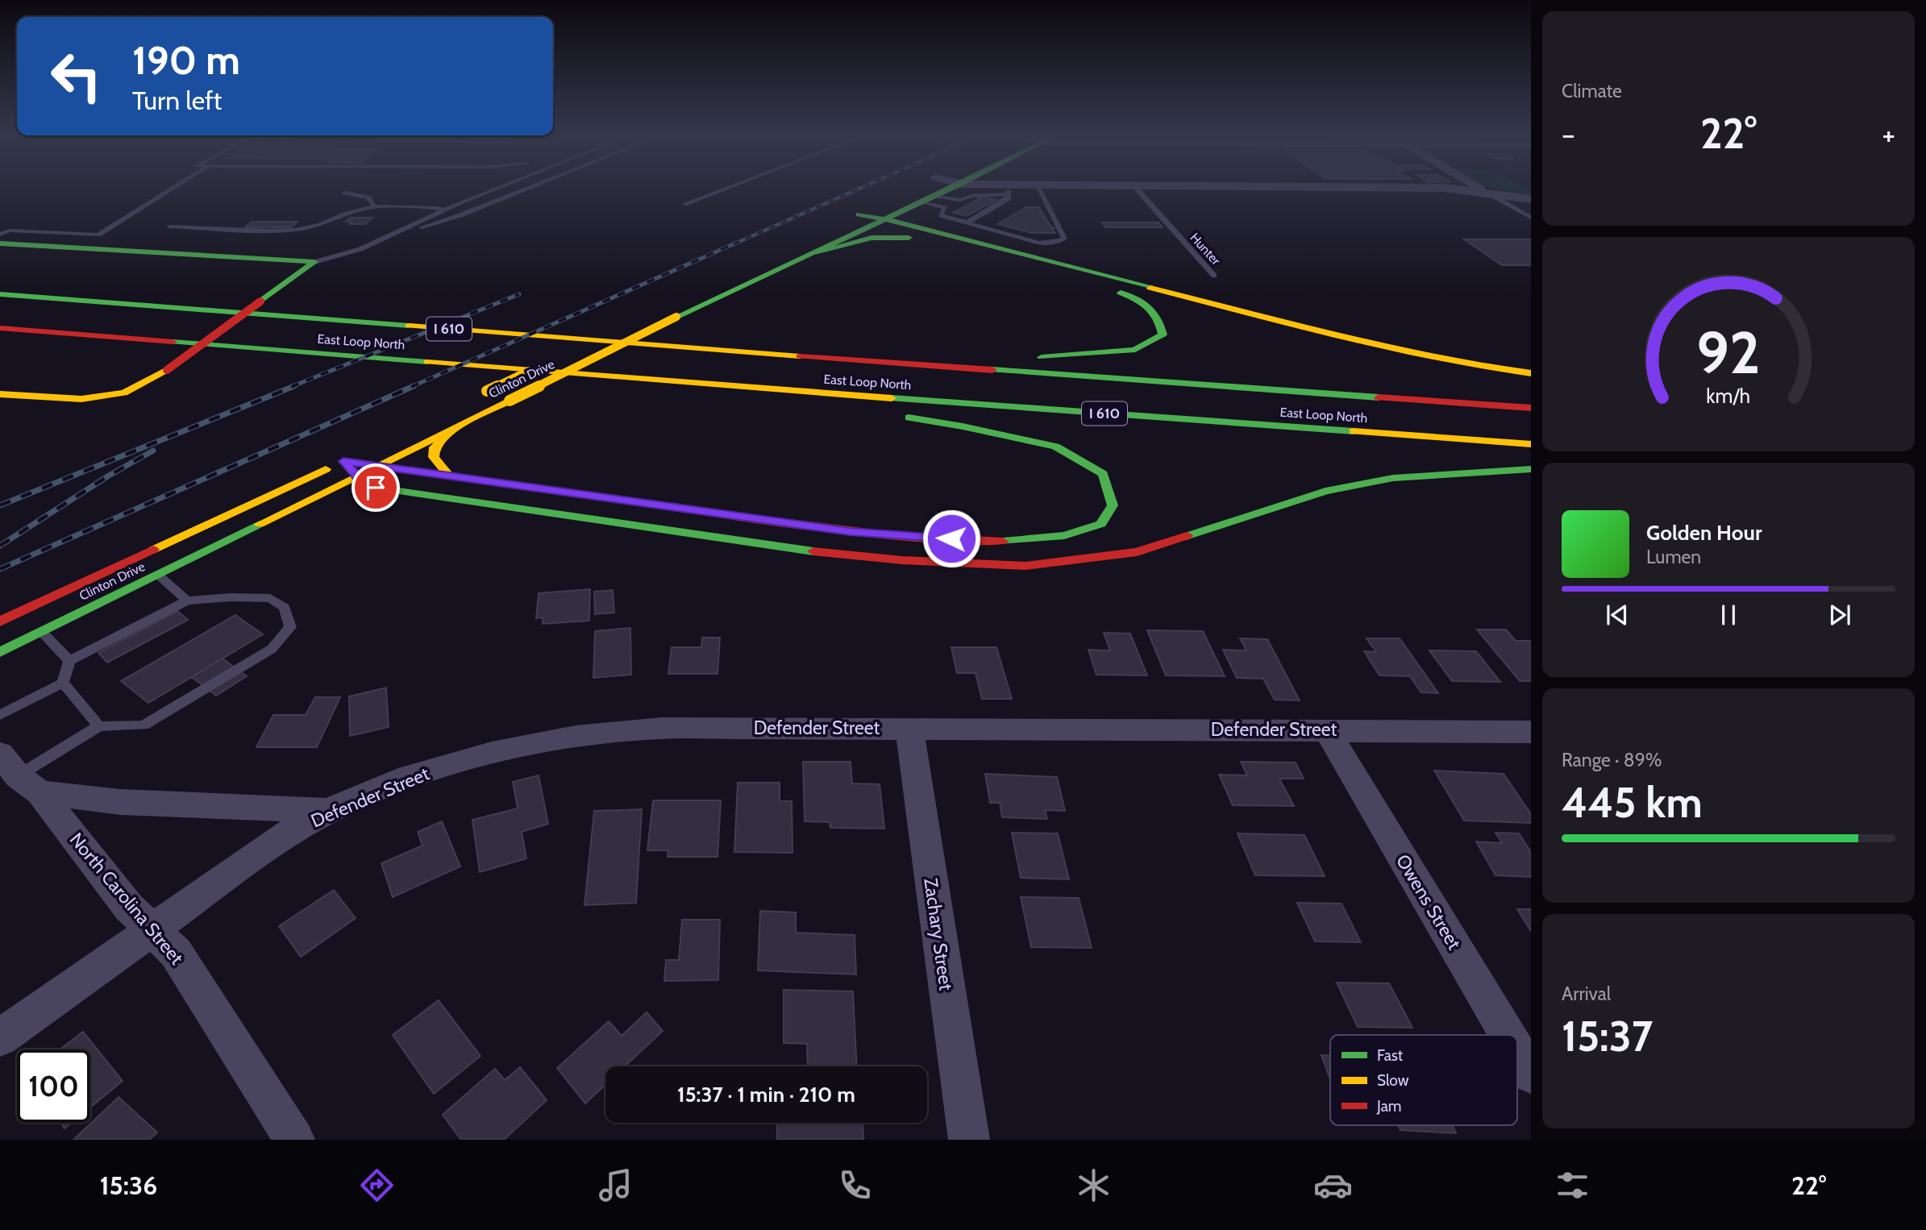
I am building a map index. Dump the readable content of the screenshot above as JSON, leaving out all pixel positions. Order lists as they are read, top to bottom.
{
  "streets": {
    "main road": ["I 610", "East Loop North", "Clinton Drive"],
    "street": [
      "Defender Street",
      "North Carolina Street",
      "Owens Street",
      "Zachary Street"
    ],
    "lane": ["Hunter"]
  },
  "crossings": [
    ["Defender Street", "North Carolina Street"],
    ["Defender Street", "Owens Street"],
    ["Defender Street", "Zachary Street"]
  ],
  "legend": ["Fast", "Slow", "Jam"],
  "page": {
    "tile": [
      "Climate",
      ["Range · 89%", "445 km"],
      ["Arrival", "15:37"]
    ],
    "turn": ["190 m", "Turn left"],
    "heat": ["−", "22°", "+"],
    "song": ["Golden Hour", "Lumen"],
    "limit": "100",
    "trip": "15:37 · 1 min · 210 m",
    "tabs": ["15:36", "22°"],
    "gauge": ["92", "km/h"]
  }
}
